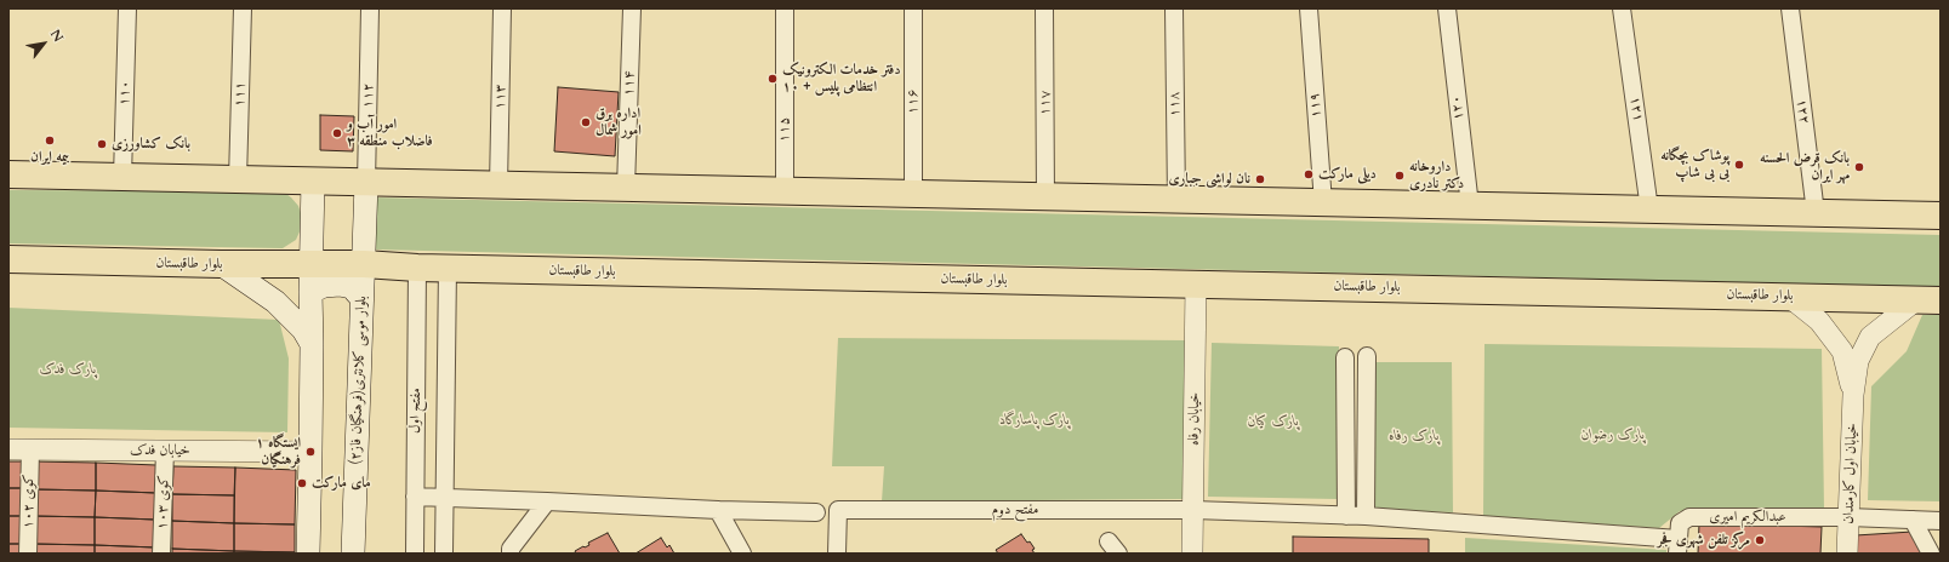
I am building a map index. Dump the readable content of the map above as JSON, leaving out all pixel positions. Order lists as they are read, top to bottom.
{
  "streets": {
    "main road": ["بلوار طاقبستان", "بلوار موسی کلانتری(فرهنگیان فاز۲)"],
    "street": [
      "۱۱۴",
      "۱۱۰",
      "۱۱۱",
      "۱۱۲",
      "۱۱۳",
      "۱۱۶",
      "۱۱۷",
      "۱۱۸",
      "۱۱۹",
      "۱۲۰",
      "۱۲۱",
      "۱۲۲",
      "۱۱۵",
      "مفتح اول",
      "خیابان رفاه",
      "خیابان فدک",
      "خیابان اول کارمندان",
      "کوی ۱۰۲",
      "کوی ۱۰۳",
      "مفتح دوم",
      "عبدالکریم امیری"
    ]
  },
  "crossings": [
    ["۱۱۲", "بلوار موسی کلانتری(فرهنگیان فاز۲)"],
    ["بلوار طاقبستان", "بلوار موسی کلانتری(فرهنگیان فاز۲)"],
    ["بلوار طاقبستان", "مفتح اول"],
    ["بلوار طاقبستان", "خیابان رفاه"],
    ["خیابان رفاه", "مفتح دوم"],
    ["خیابان فدک", "کوی ۱۰۲"],
    ["خیابان فدک", "کوی ۱۰۳"],
    ["خیابان اول کارمندان", "عبدالکریم امیری"],
    ["مفتح دوم", "عبدالکریم امیری"]
  ],
  "parks": [
    "پارک فدک",
    "پارک پاسارگاد",
    "پارک کیان",
    "پارک رضوان",
    "پارک رفاه"
  ],
  "places": [
    "دفتر خدمات الکترونیک انتظامی پلیس + ۱۰",
    "اداره برق امور شمال",
    "امور آب و فاضلاب منطقه ۳",
    "بیمه ایران",
    "بانک کشاورزی",
    "پوشاک بچگانه بی بی شاپ",
    "بانک قرض الحسنه مهر ایران",
    "دیلی مارکت",
    "داروخانه دکتر نادری",
    "نان لواشی جباری",
    "ایستگاه ۱ فرهنگیان",
    "مای مارکت",
    "مرکز تلفن شهری فجر"
  ],
  "north": "top right"
}
